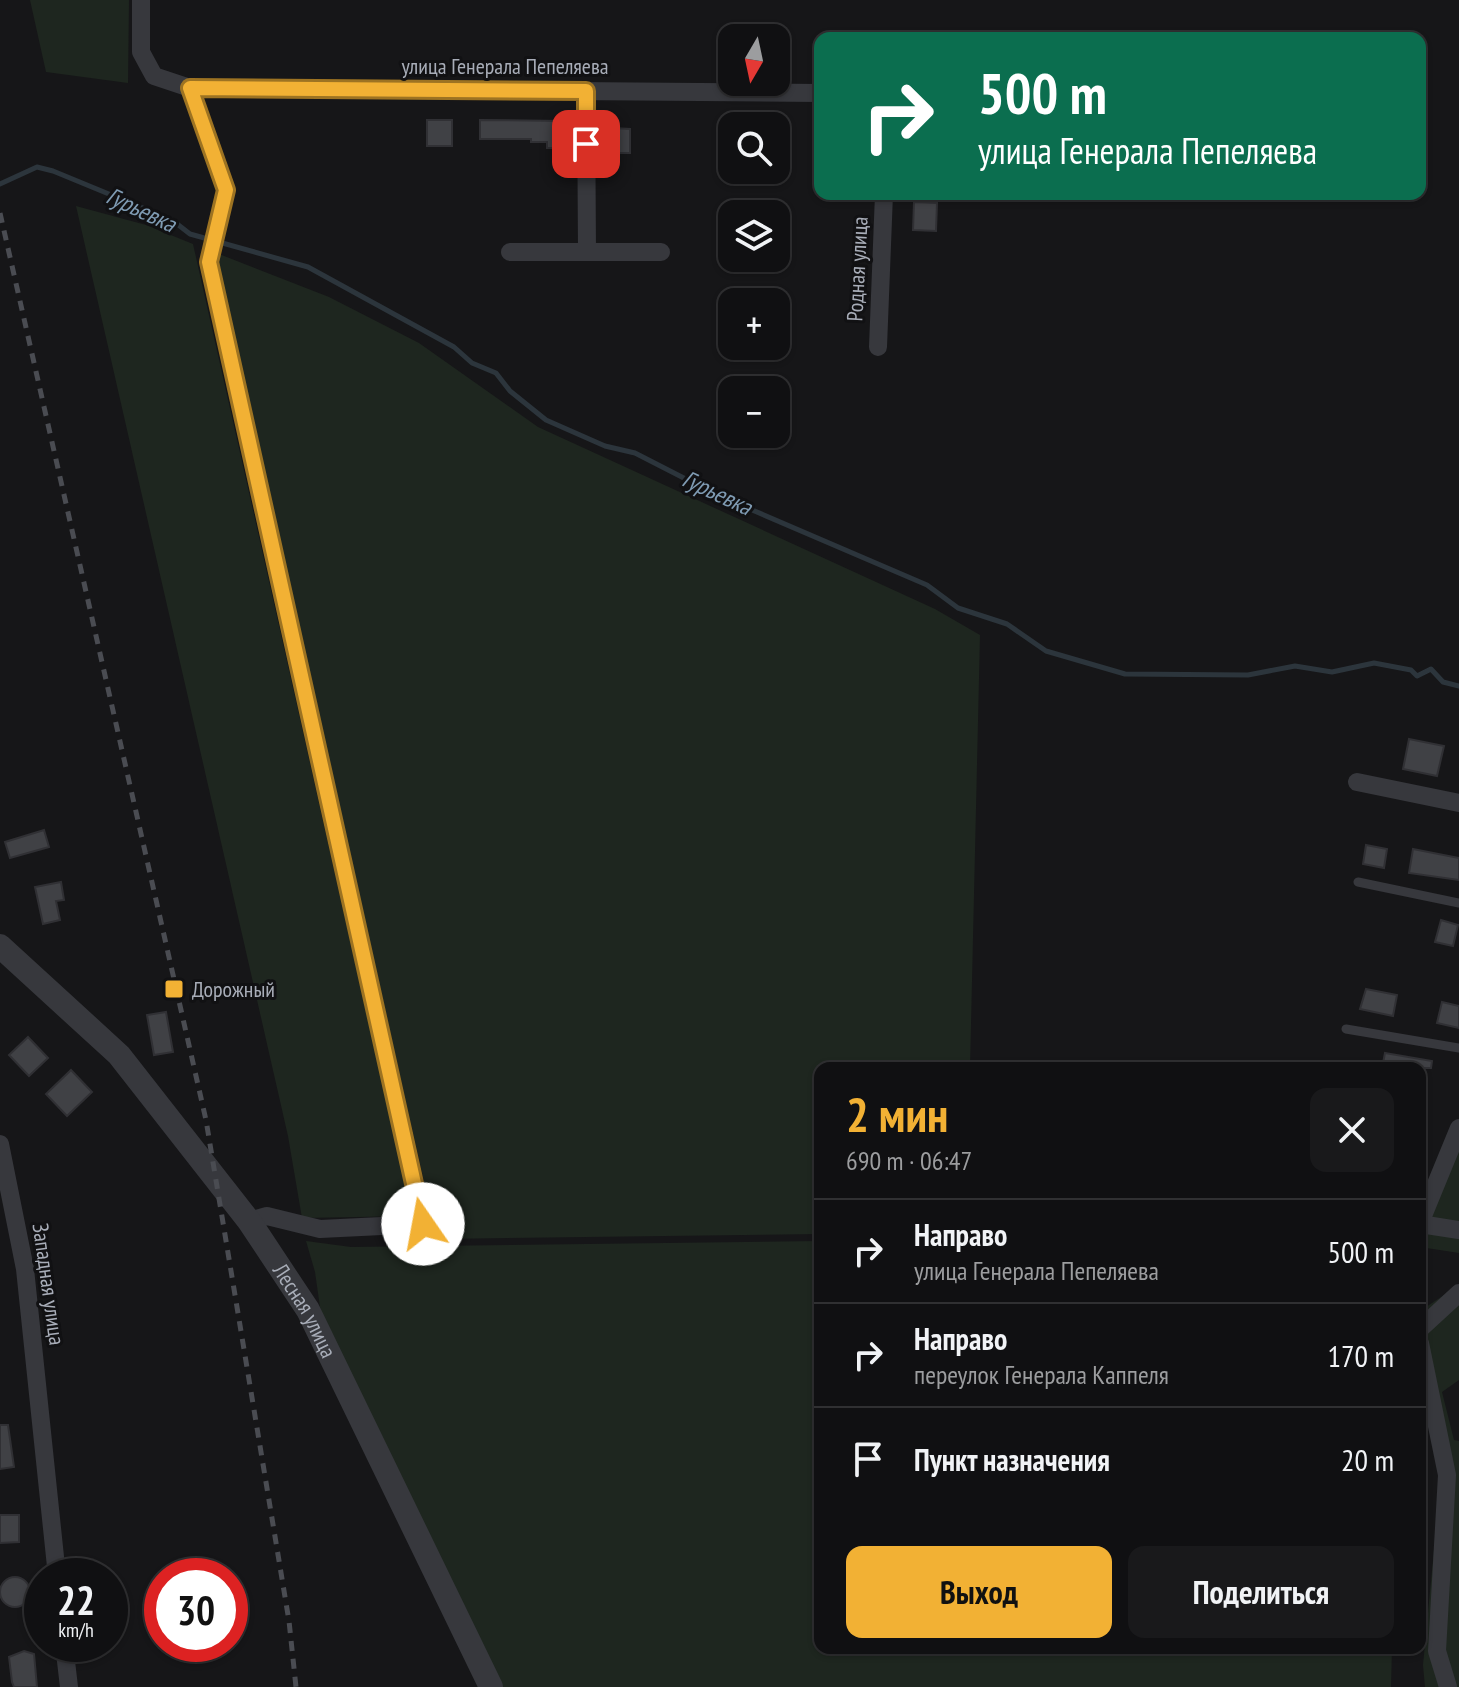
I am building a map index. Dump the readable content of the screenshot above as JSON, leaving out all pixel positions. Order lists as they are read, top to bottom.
{
  "streets": {
    "street": [
      "улица Генерала Пепеляева",
      "Родная улица",
      "Западная улица",
      "Лесная улица"
    ]
  },
  "water": ["Гурьевка"],
  "places": {
    "transit": ["Дорожный"]
  },
  "north": "bottom",
  "page": {
    "map_buttons": ["+", "−"],
    "turn": ["500 m", "улица Генерала Пепеляева"],
    "heading": ["2 мин", "690 m · 06:47"],
    "list": [
      {
        "name": "Направо",
        "note": "улица Генерала Пепеляева",
        "value": "500 m"
      },
      {
        "name": "Направо",
        "note": "переулок Генерала Каппеля",
        "value": "170 m"
      },
      {
        "name": "Пункт назначения",
        "value": "20 m"
      }
    ],
    "buttons": ["Выход", "Поделиться"],
    "speed": "22 km/h",
    "limit": "30"
  }
}
